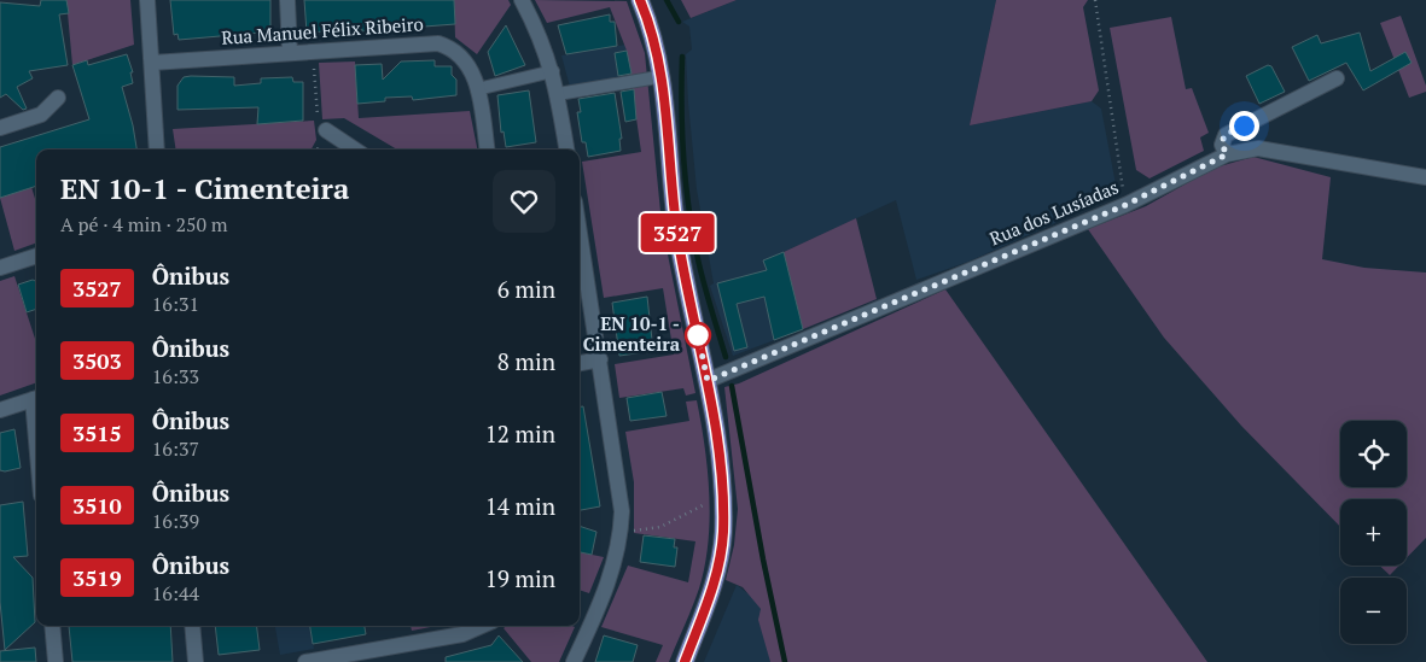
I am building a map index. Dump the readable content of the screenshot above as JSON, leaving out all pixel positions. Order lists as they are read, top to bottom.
{
  "streets": {
    "street": ["Rua Manuel Félix Ribeiro", "Rua dos Lusíadas"]
  },
  "places": ["EN 10-1 - Cimenteira"],
  "lines": ["bus line 3527"],
  "page": {
    "on_map": "3527",
    "heading": ["EN 10-1 - Cimenteira", "A pé · 4 min · 250 m"],
    "list": [
      {
        "mark": "3527",
        "name": "Ônibus",
        "note": "16:31",
        "value": "6 min"
      },
      {
        "mark": "3503",
        "name": "Ônibus",
        "note": "16:33",
        "value": "8 min"
      },
      {
        "mark": "3515",
        "name": "Ônibus",
        "note": "16:37",
        "value": "12 min"
      },
      {
        "mark": "3510",
        "name": "Ônibus",
        "note": "16:39",
        "value": "14 min"
      },
      {
        "mark": "3519",
        "name": "Ônibus",
        "note": "16:44",
        "value": "19 min"
      }
    ],
    "map_buttons": ["+", "−"]
  }
}
